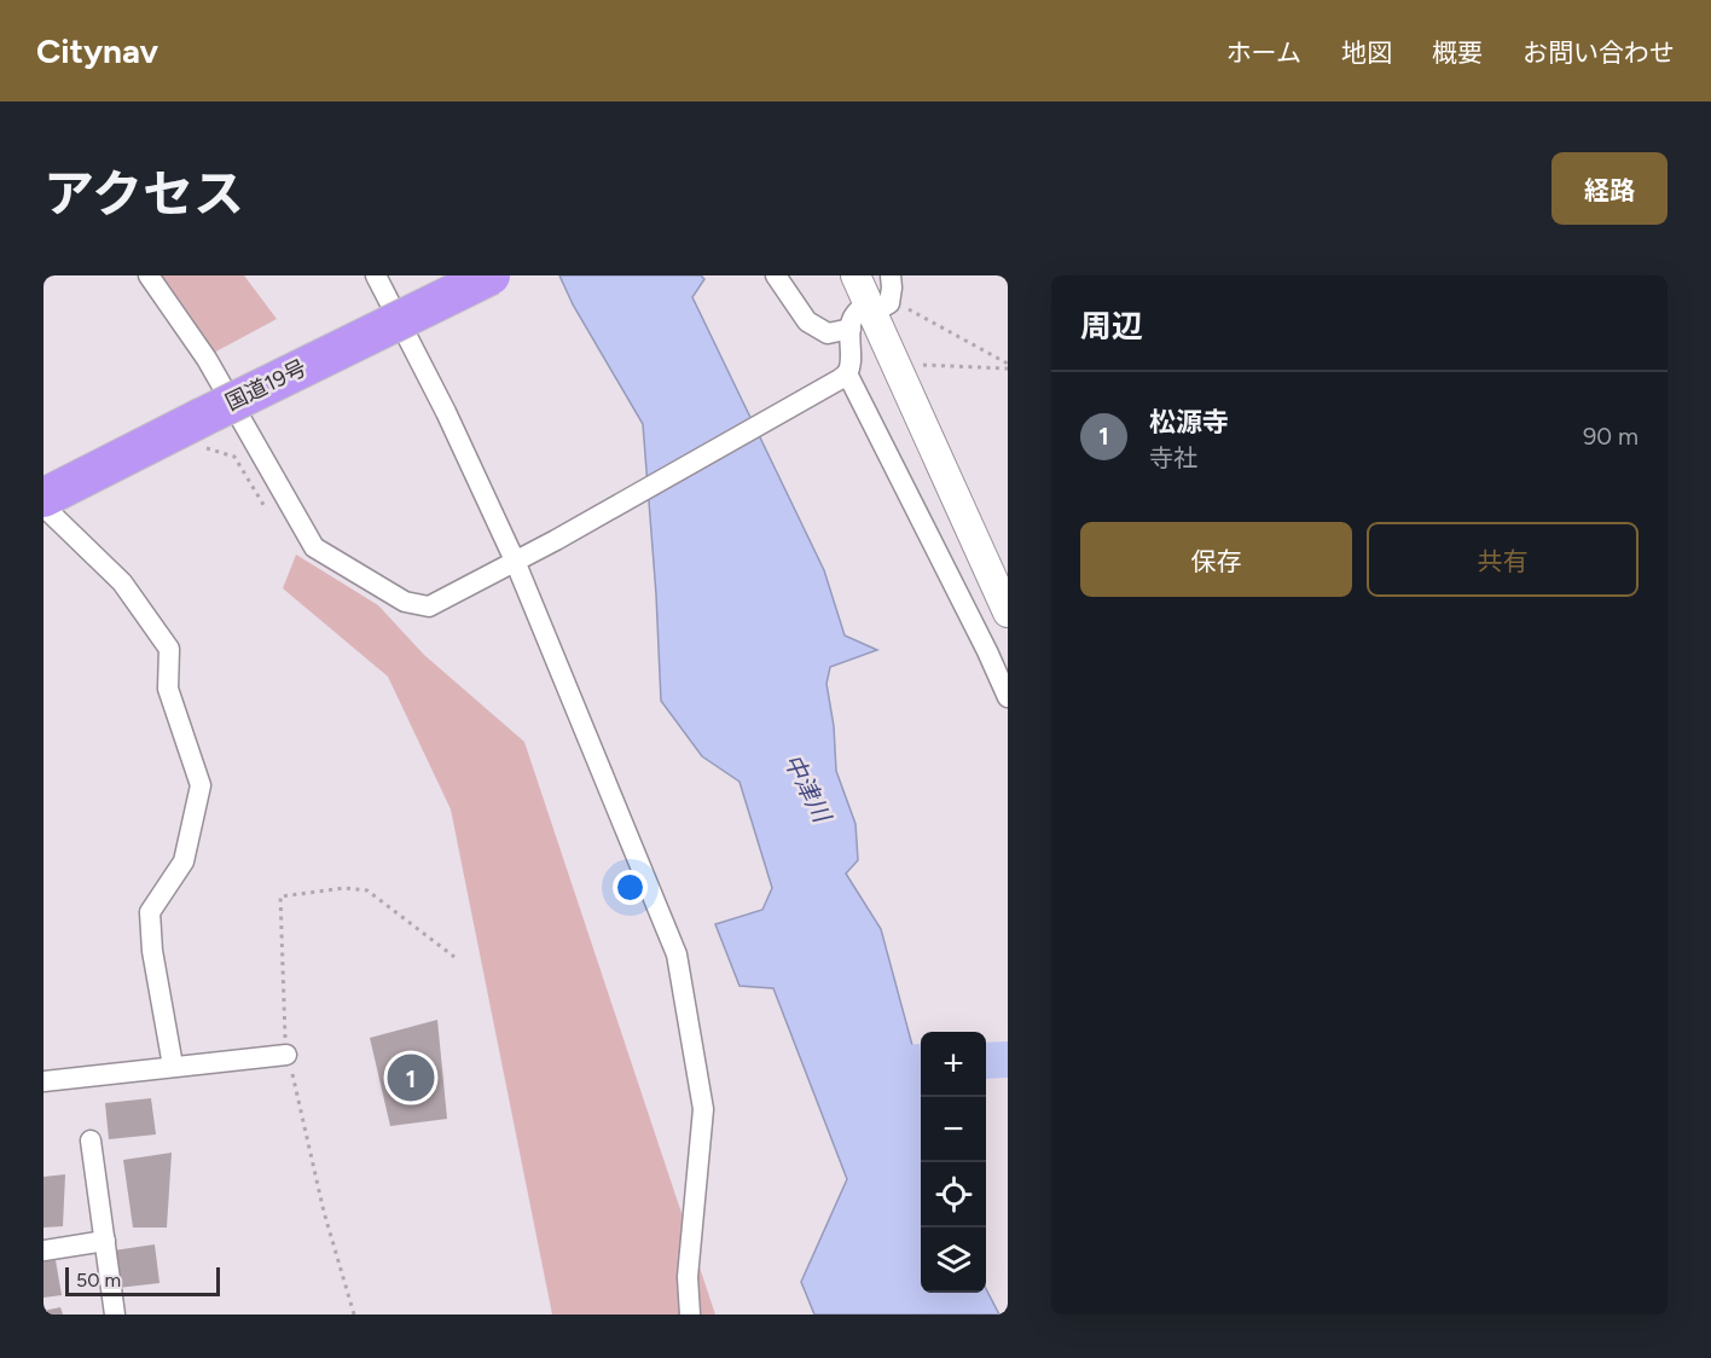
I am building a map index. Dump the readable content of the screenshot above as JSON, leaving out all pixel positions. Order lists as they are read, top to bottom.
{
  "streets": {
    "highway": ["国道19号"]
  },
  "water": ["中津川"],
  "scale_bar": "50 m",
  "page": {
    "header": "Citynav",
    "nav": [
      "ホーム",
      "地図",
      "概要",
      "お問い合わせ"
    ],
    "title": "アクセス",
    "buttons": [
      "経路",
      ["保存", "共有"]
    ],
    "heading": "周辺",
    "list": [
      {
        "mark": "1",
        "name": "松源寺",
        "note": "寺社",
        "value": "90 m"
      }
    ],
    "map_buttons": ["+", "−"],
    "pins": "1",
    "scale": "50 m"
  }
}
